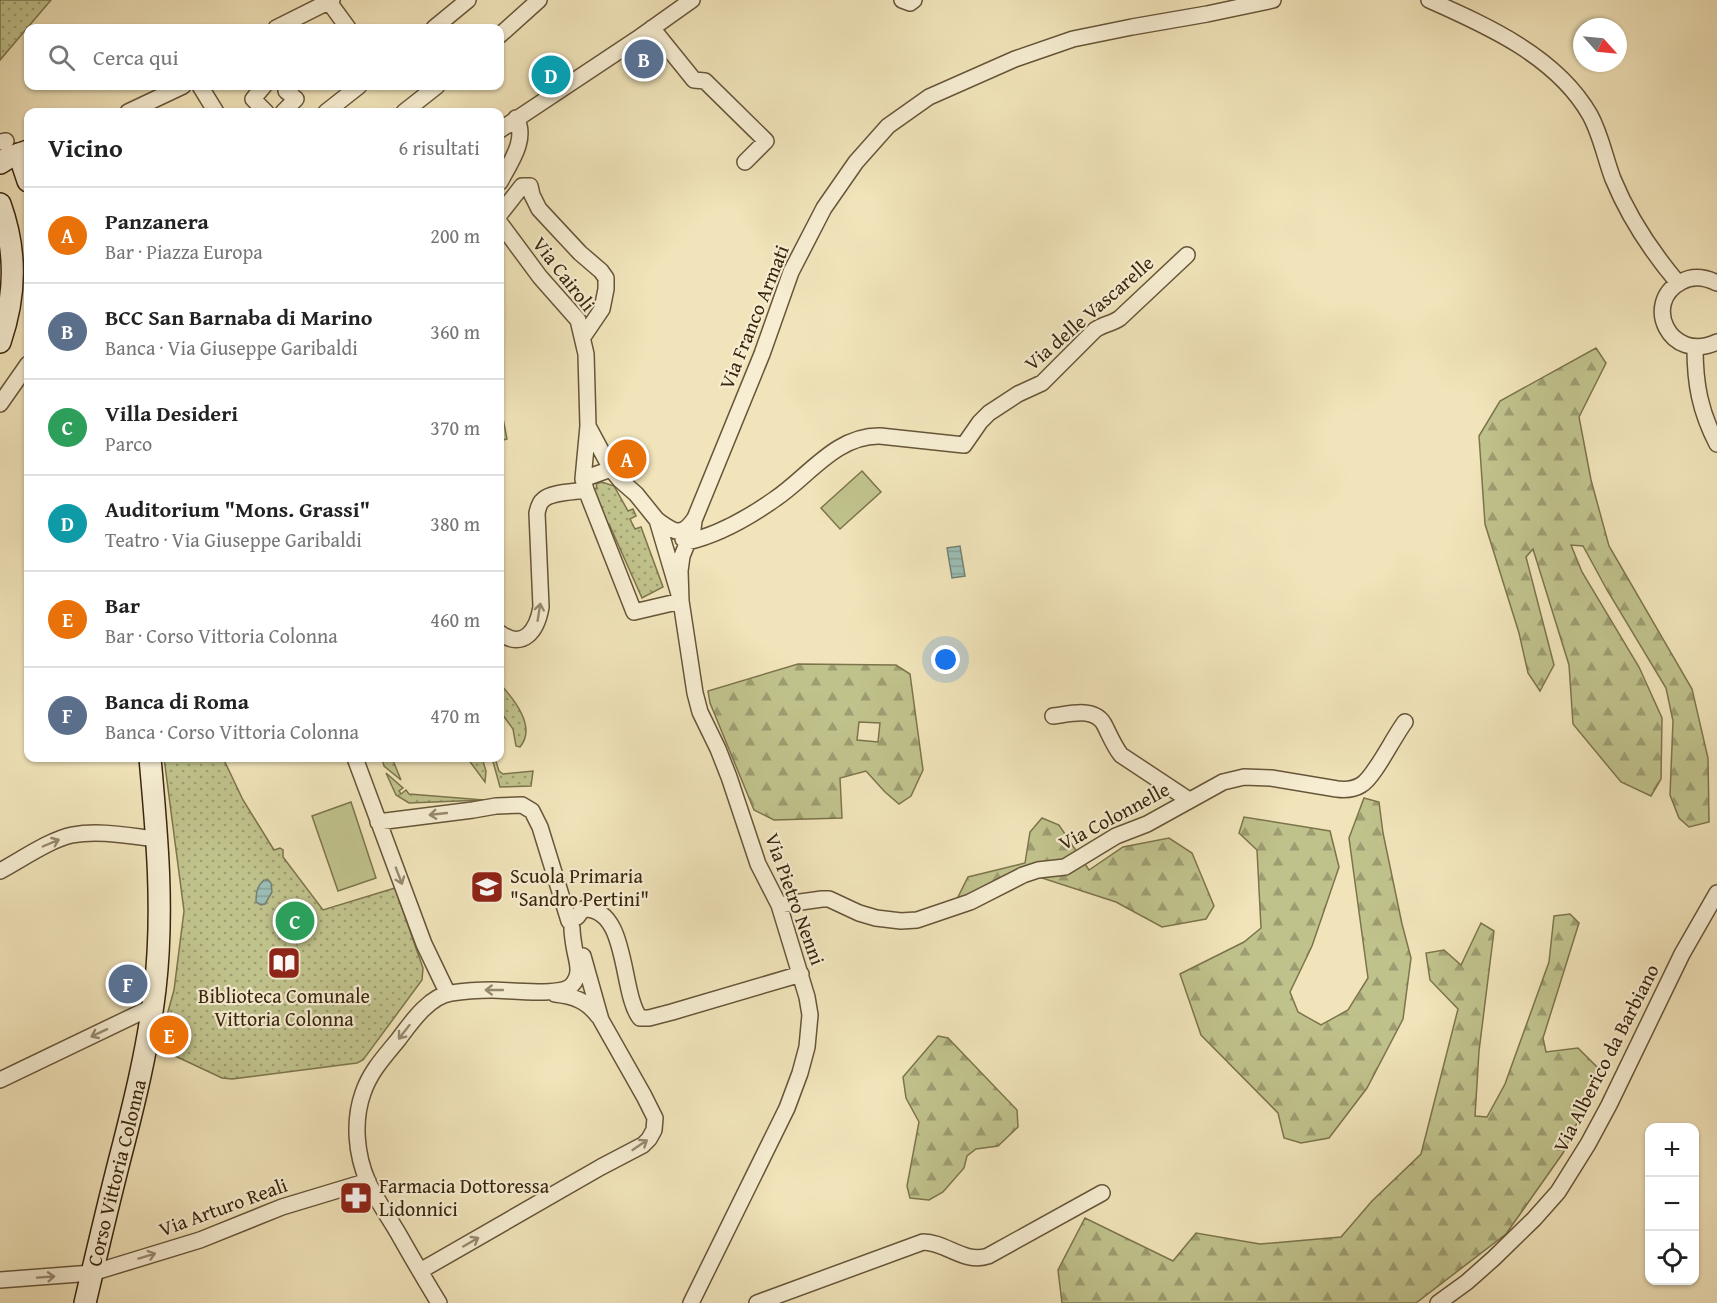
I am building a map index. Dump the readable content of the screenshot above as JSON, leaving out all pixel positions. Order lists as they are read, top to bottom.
{
  "streets": {
    "main road": ["Corso Vittoria Colonna"],
    "street": [
      "Via Cairoli",
      "Via delle Vascarelle",
      "Via Franco Armati",
      "Via Colonnelle",
      "Via Pietro Nenni",
      "Via Alberico da Barbiano",
      "Via Arturo Reali"
    ]
  },
  "crossings": [
    ["Via delle Vascarelle", "Via Franco Armati"],
    ["Via Franco Armati", "Via Pietro Nenni"],
    ["Via Colonnelle", "Via Pietro Nenni"],
    ["Corso Vittoria Colonna", "Via Arturo Reali"]
  ],
  "one_way": ["Via Arturo Reali"],
  "places": {
    "school or university": ["Scuola Primaria \"Sandro Pertini\""],
    "library": ["Biblioteca Comunale Vittoria Colonna"],
    "pharmacy": ["Farmacia Dottoressa Lidonnici"]
  },
  "north": "bottom right",
  "page": {
    "search": "Cerca qui",
    "pins": [
      "B",
      "D",
      "A",
      "C",
      "F",
      "E"
    ],
    "heading": ["Vicino", "6 risultati"],
    "list": [
      {
        "mark": "A",
        "name": "Panzanera",
        "note": "Bar · Piazza Europa",
        "value": "200 m"
      },
      {
        "mark": "B",
        "name": "BCC San Barnaba di Marino",
        "note": "Banca · Via Giuseppe Garibaldi",
        "value": "360 m"
      },
      {
        "mark": "C",
        "name": "Villa Desideri",
        "note": "Parco",
        "value": "370 m"
      },
      {
        "mark": "D",
        "name": "Auditorium \"Mons. Grassi\"",
        "note": "Teatro · Via Giuseppe Garibaldi",
        "value": "380 m"
      },
      {
        "mark": "E",
        "name": "Bar",
        "note": "Bar · Corso Vittoria Colonna",
        "value": "460 m"
      },
      {
        "mark": "F",
        "name": "Banca di Roma",
        "note": "Banca · Corso Vittoria Colonna",
        "value": "470 m"
      }
    ],
    "map_buttons": ["+", "−"]
  }
}
